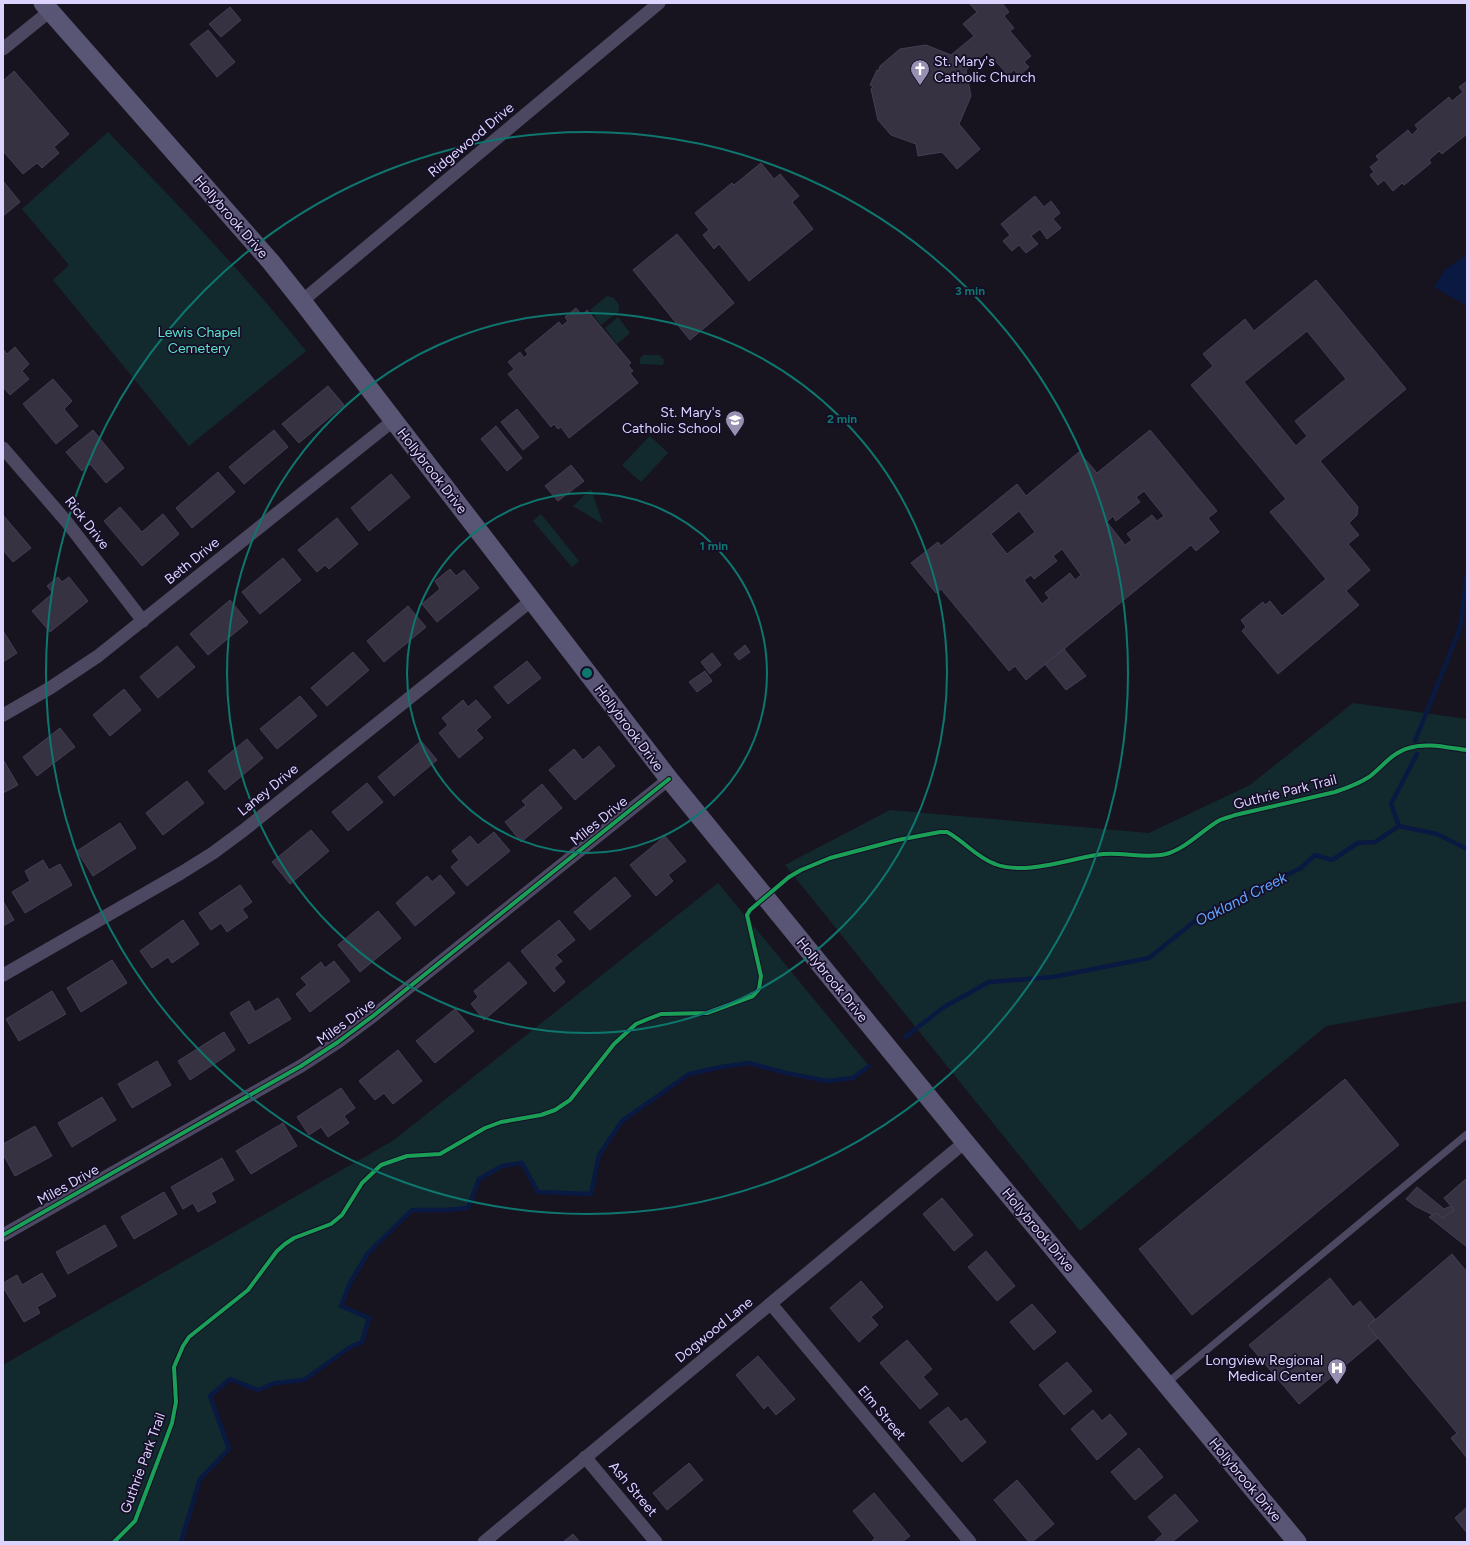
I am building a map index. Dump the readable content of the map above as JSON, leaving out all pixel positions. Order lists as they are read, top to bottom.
{
  "streets": {
    "main road": ["Hollybrook Drive"],
    "street": [
      "Ridgewood Drive",
      "Rick Drive",
      "Beth Drive",
      "Laney Drive",
      "Miles Drive",
      "Dogwood Lane",
      "Elm Street",
      "Ash Street"
    ],
    "cycle path": ["Guthrie Park Trail"]
  },
  "crossings": [
    ["Ridgewood Drive", "Hollybrook Drive"],
    ["Hollybrook Drive", "Beth Drive"],
    ["Hollybrook Drive", "Laney Drive"],
    ["Hollybrook Drive", "Miles Drive"],
    ["Hollybrook Drive", "Dogwood Lane"],
    ["Rick Drive", "Beth Drive"],
    ["Dogwood Lane", "Elm Street"],
    ["Dogwood Lane", "Ash Street"]
  ],
  "water": ["Oakland Creek"],
  "parks": ["Lewis Chapel Cemetery"],
  "places": {
    "church": ["St. Mary's Catholic Church"],
    "school or university": ["St. Mary's Catholic School"],
    "hospital": ["Longview Regional Medical Center"]
  },
  "rings": ["3 min", "2 min", "1 min"]
}
